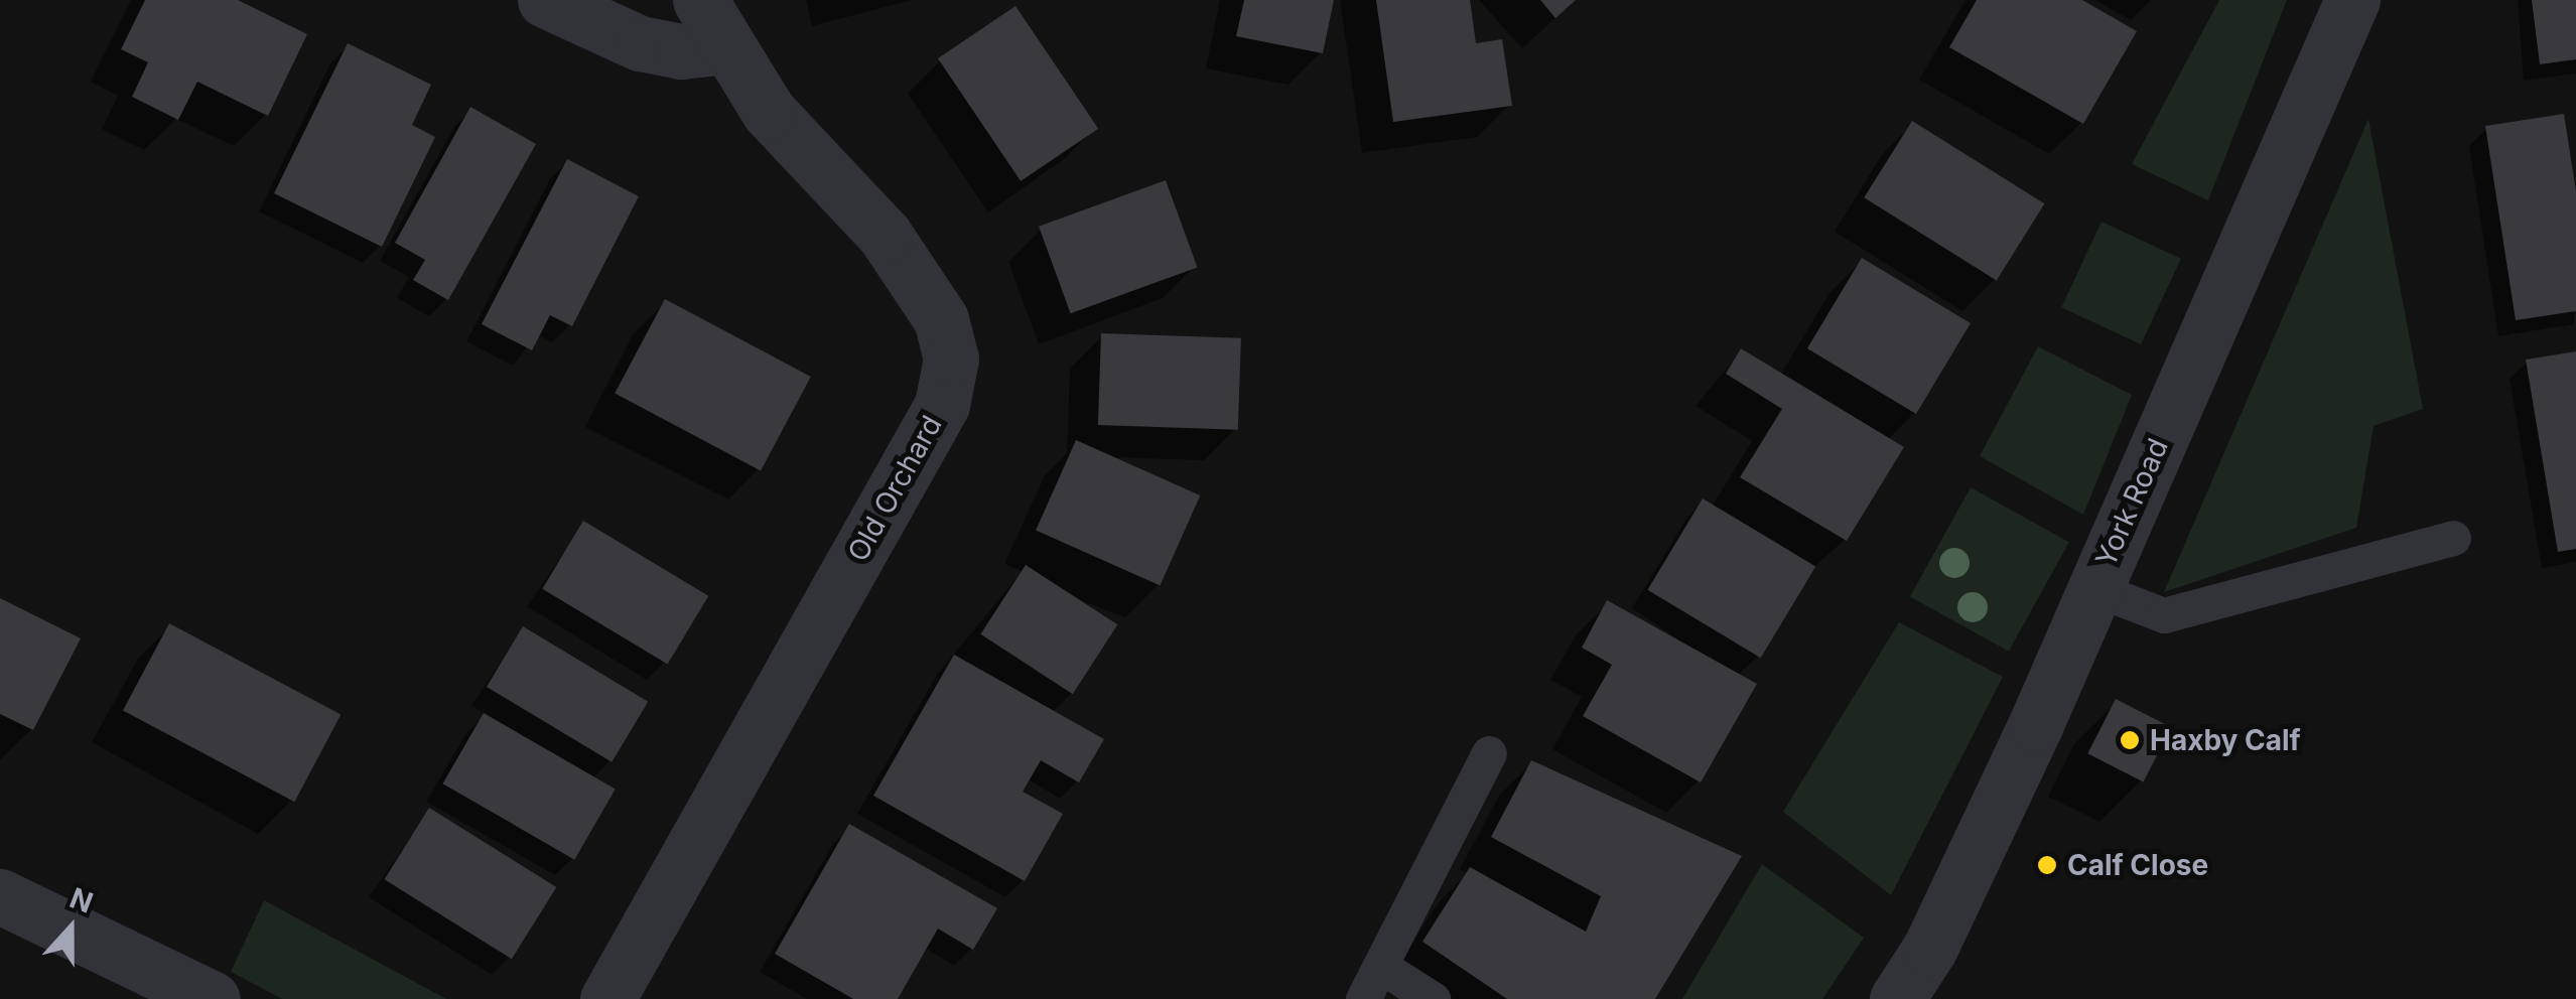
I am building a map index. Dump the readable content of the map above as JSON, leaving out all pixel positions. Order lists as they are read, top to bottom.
{
  "streets": {
    "street": ["Old Orchard", "York Road"]
  },
  "places": ["Haxby Calf", "Calf Close"],
  "north": "top"
}
